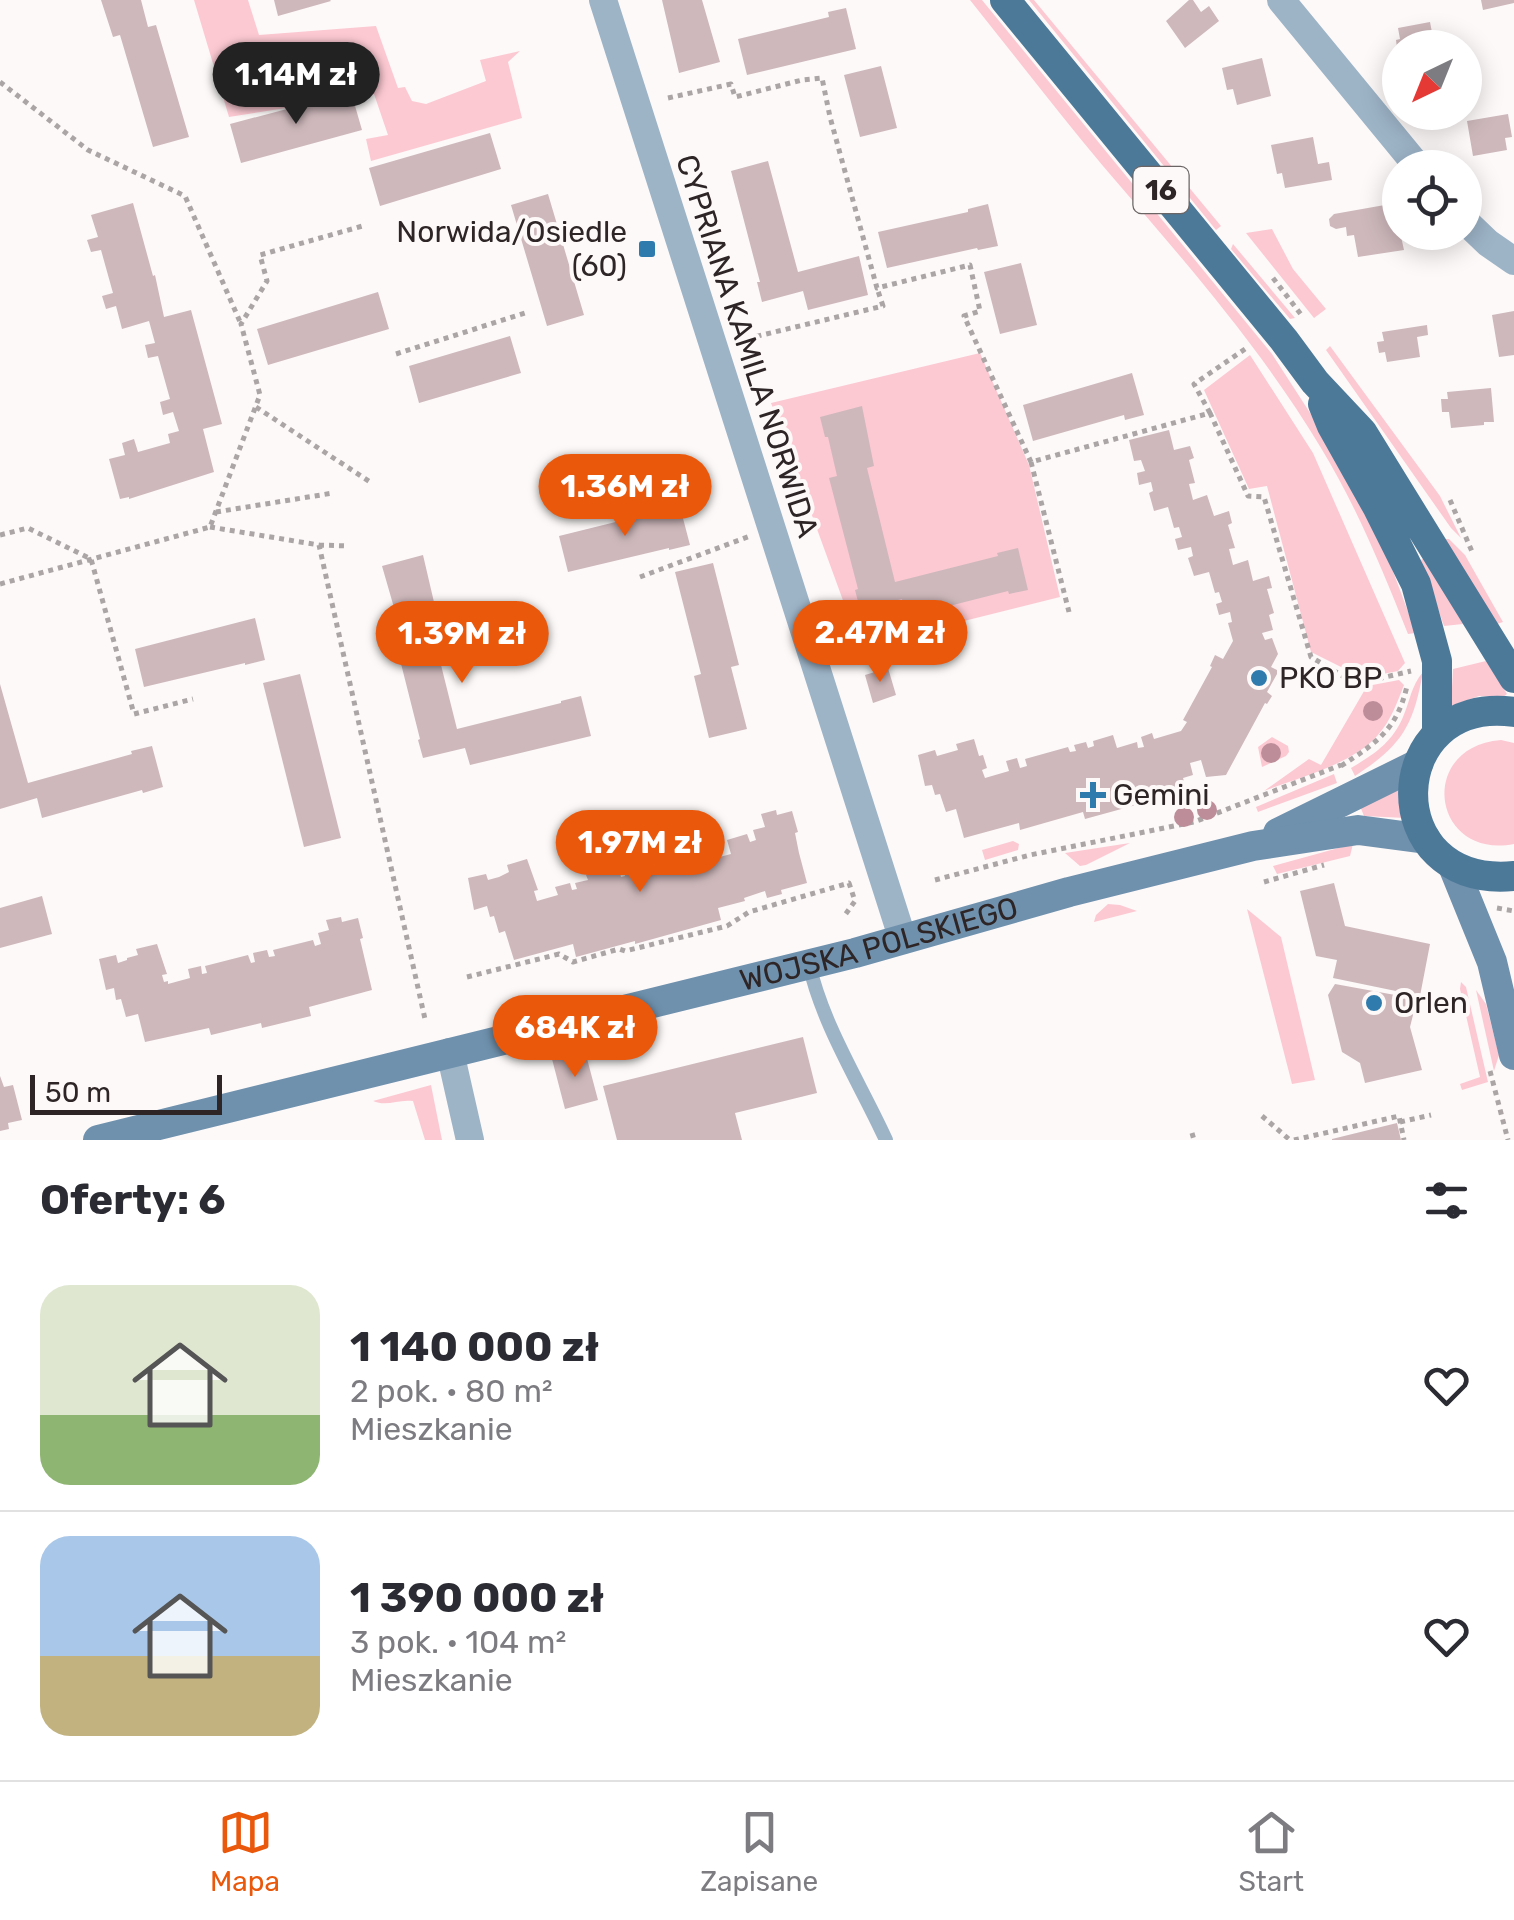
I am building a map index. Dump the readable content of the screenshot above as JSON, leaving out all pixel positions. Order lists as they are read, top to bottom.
{
  "streets": {
    "main road": ["16"],
    "street": ["CYPRIANA KAMILA NORWIDA", "WOJSKA POLSKIEGO"]
  },
  "crossings": [
    ["CYPRIANA KAMILA NORWIDA", "WOJSKA POLSKIEGO"]
  ],
  "places": {
    "transit": ["Norwida/Osiedle (60)"],
    "other": ["PKO BP", "Orlen"],
    "health": ["Gemini"]
  },
  "scale_bar": "50 m",
  "north": "bottom left",
  "page": {
    "price": [
      "1.14M zł",
      "1.36M zł",
      "2.47M zł",
      "1.39M zł",
      "1.97M zł",
      "684K zł"
    ],
    "scale": "50 m",
    "heading": "Oferty: 6",
    "list": [
      {
        "name": "1 140 000 zł",
        "note": "2 pok. · 80 m² · Mieszkanie"
      },
      {
        "name": "1 390 000 zł",
        "note": "3 pok. · 104 m² · Mieszkanie"
      }
    ],
    "tabs": ["Mapa", "Zapisane", "Start"]
  }
}
